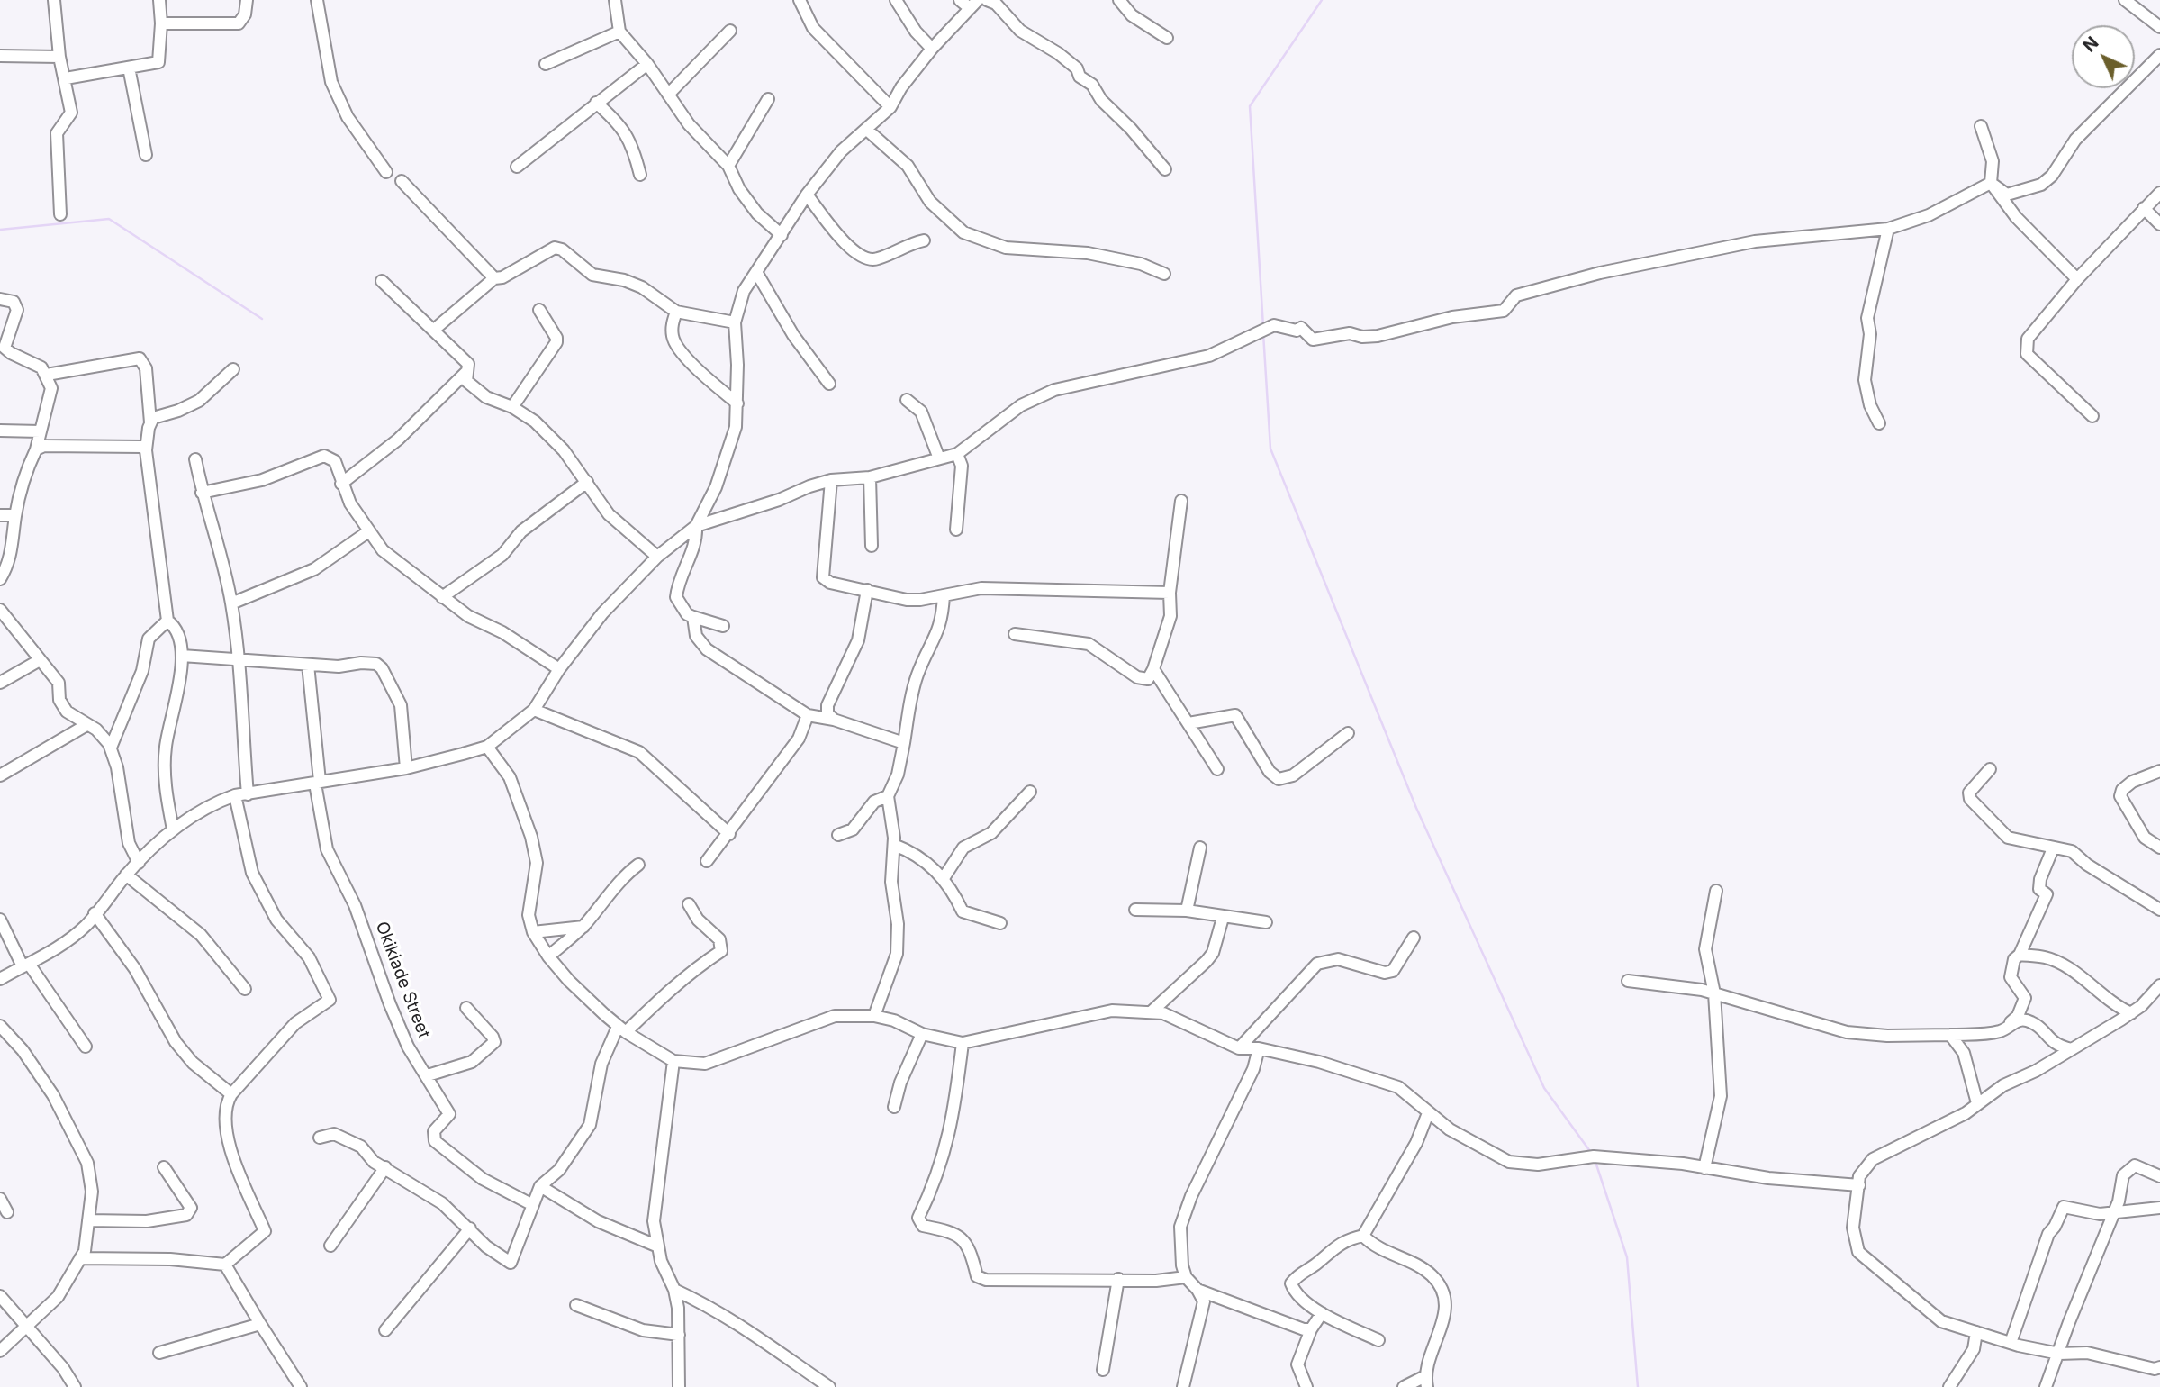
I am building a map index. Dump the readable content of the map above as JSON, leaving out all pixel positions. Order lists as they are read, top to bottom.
{
  "streets": {
    "street": ["Okikiade Street"]
  },
  "north": "top left"
}
